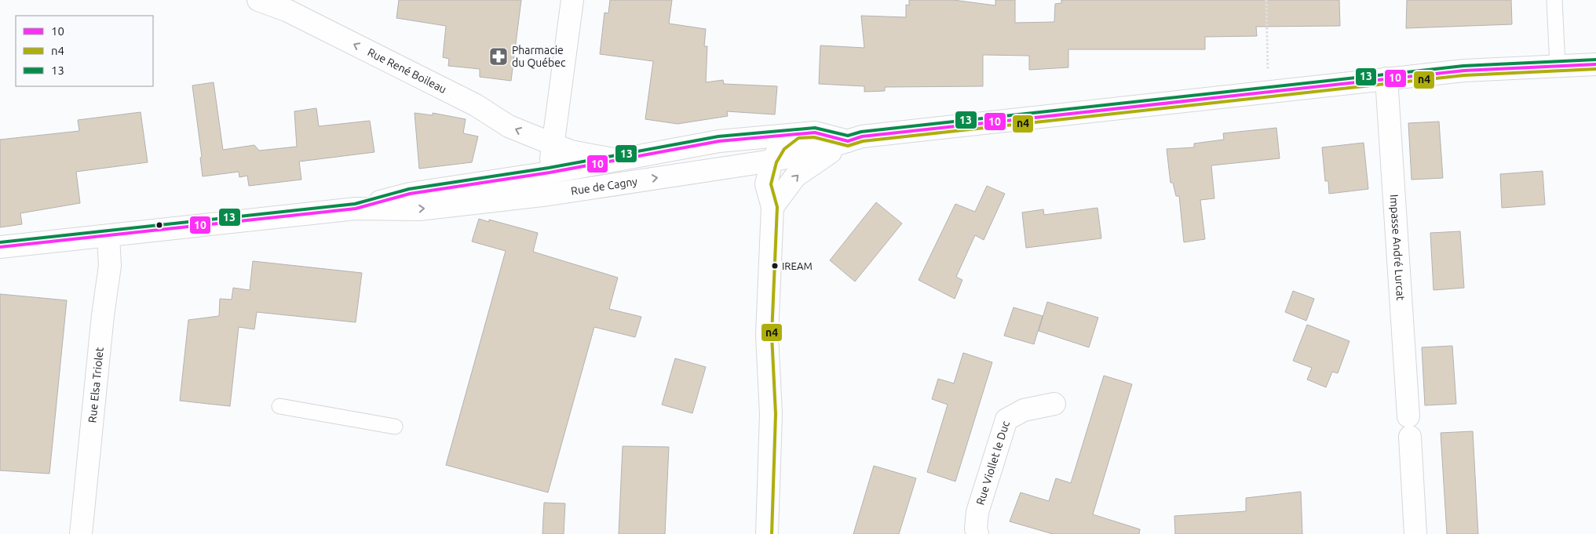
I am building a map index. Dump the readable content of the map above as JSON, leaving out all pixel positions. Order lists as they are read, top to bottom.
{
  "streets": {
    "main road": [
      "Rue René Boileau",
      "Rue de Cagny",
      "Impasse André Lurcat",
      "Rue Elsa Triolet",
      "Rue Viollet le Duc"
    ]
  },
  "crossings": [
    ["Rue René Boileau", "Rue de Cagny"],
    ["Rue de Cagny", "Impasse André Lurcat"],
    ["Rue de Cagny", "Rue Elsa Triolet"]
  ],
  "one_way": ["Rue René Boileau"],
  "places": {
    "pharmacy": ["Pharmacie du Québec"],
    "other": ["IREAM"]
  },
  "lines": ["transit line 13", "transit line 10", "transit line n4"],
  "legend": ["10", "n4", "13"]
}
